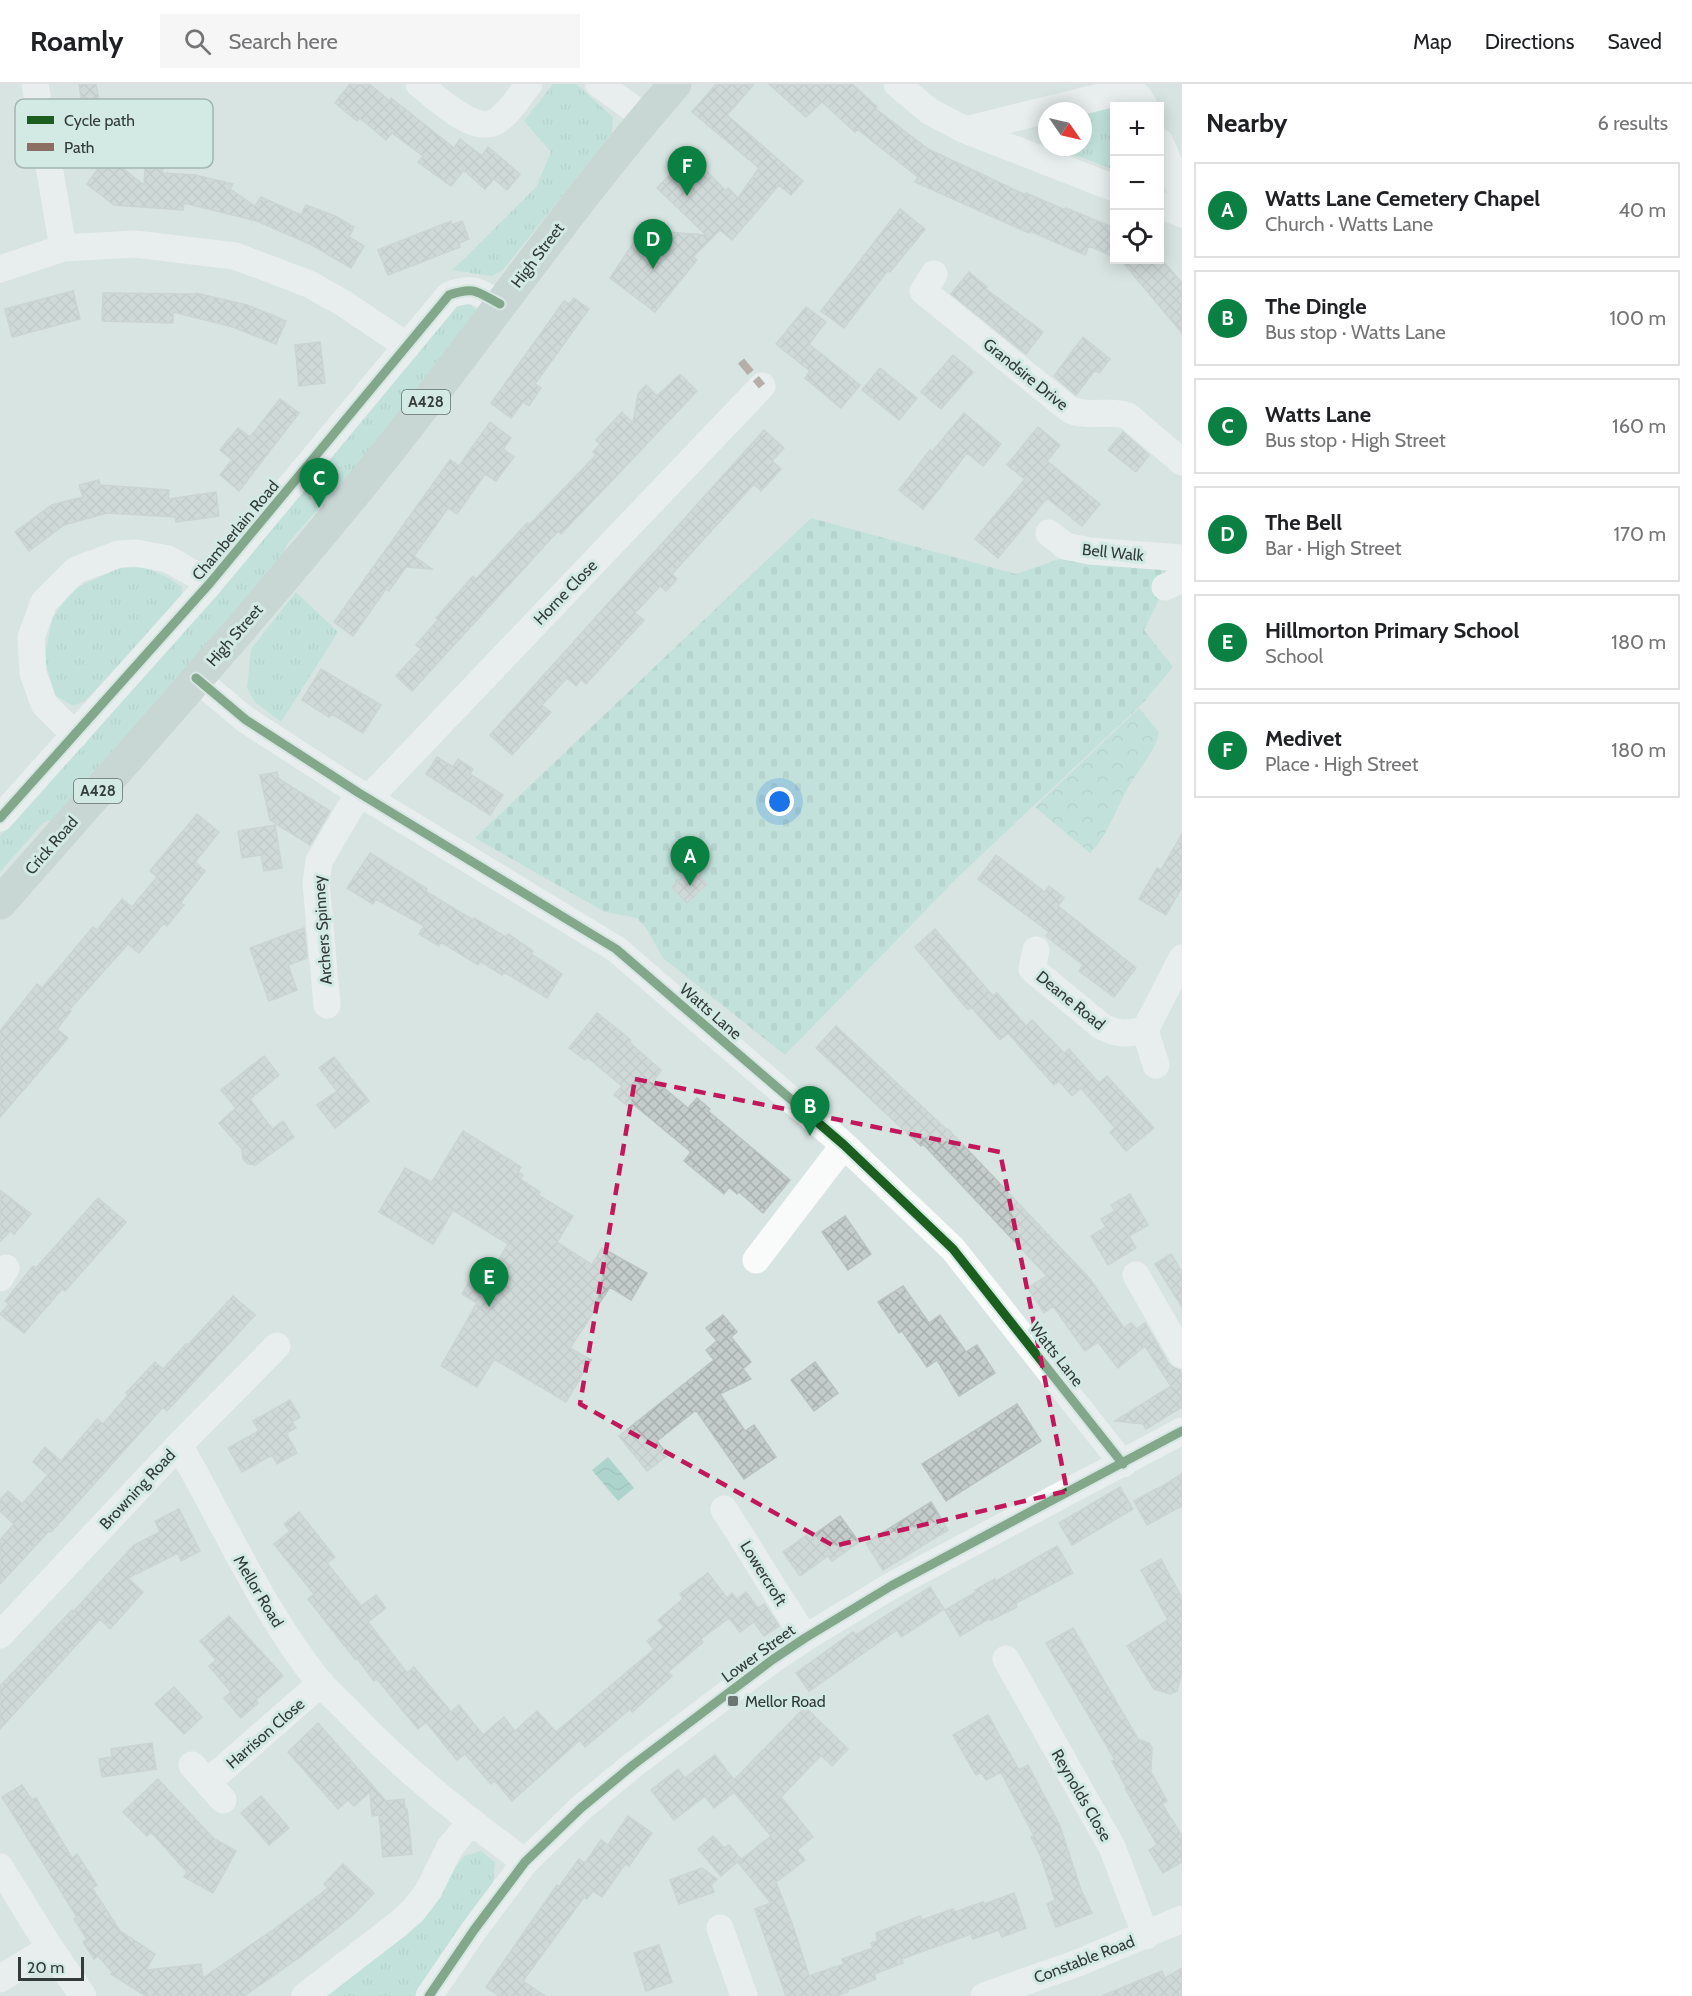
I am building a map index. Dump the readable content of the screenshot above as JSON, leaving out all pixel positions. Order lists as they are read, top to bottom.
{
  "streets": {
    "highway": ["High Street", "A428", "Crick Road"],
    "street": [
      "Grandsire Drive",
      "Chamberlain Road",
      "Bell Walk",
      "Horne Close",
      "Archers Spinney",
      "Deane Road",
      "Watts Lane",
      "Browning Road",
      "Lowercroft",
      "Mellor Road",
      "Lower Street",
      "Harrison Close",
      "Reynolds Close",
      "Constable Road"
    ]
  },
  "crossings": [
    ["High Street", "Chamberlain Road"],
    ["High Street", "Crick Road"],
    ["High Street", "Watts Lane"],
    ["Horne Close", "Archers Spinney"],
    ["Horne Close", "Watts Lane"],
    ["Crick Road", "Watts Lane"],
    ["Archers Spinney", "Watts Lane"],
    ["Watts Lane", "Lower Street"],
    ["Browning Road", "Mellor Road"],
    ["Lowercroft", "Lower Street"],
    ["Mellor Road", "Lower Street"],
    ["Mellor Road", "Harrison Close"],
    ["Reynolds Close", "Constable Road"]
  ],
  "places": {
    "transit": ["Mellor Road"]
  },
  "legend": ["Cycle path", "Path"],
  "scale_bar": "20 m",
  "north": "bottom right",
  "page": {
    "header": "Roamly",
    "search": "Search here",
    "nav": ["Map", "Directions", "Saved"],
    "heading": ["Nearby", "6 results"],
    "map_buttons": ["+", "−"],
    "pins": [
      "F",
      "D",
      "C",
      "A",
      "B",
      "E"
    ],
    "list": [
      {
        "mark": "A",
        "name": "Watts Lane Cemetery Chapel",
        "note": "Church · Watts Lane",
        "value": "40 m"
      },
      {
        "mark": "B",
        "name": "The Dingle",
        "note": "Bus stop · Watts Lane",
        "value": "100 m"
      },
      {
        "mark": "C",
        "name": "Watts Lane",
        "note": "Bus stop · High Street",
        "value": "160 m"
      },
      {
        "mark": "D",
        "name": "The Bell",
        "note": "Bar · High Street",
        "value": "170 m"
      },
      {
        "mark": "E",
        "name": "Hillmorton Primary School",
        "note": "School",
        "value": "180 m"
      },
      {
        "mark": "F",
        "name": "Medivet",
        "note": "Place · High Street",
        "value": "180 m"
      }
    ],
    "scale": "20 m"
  }
}
